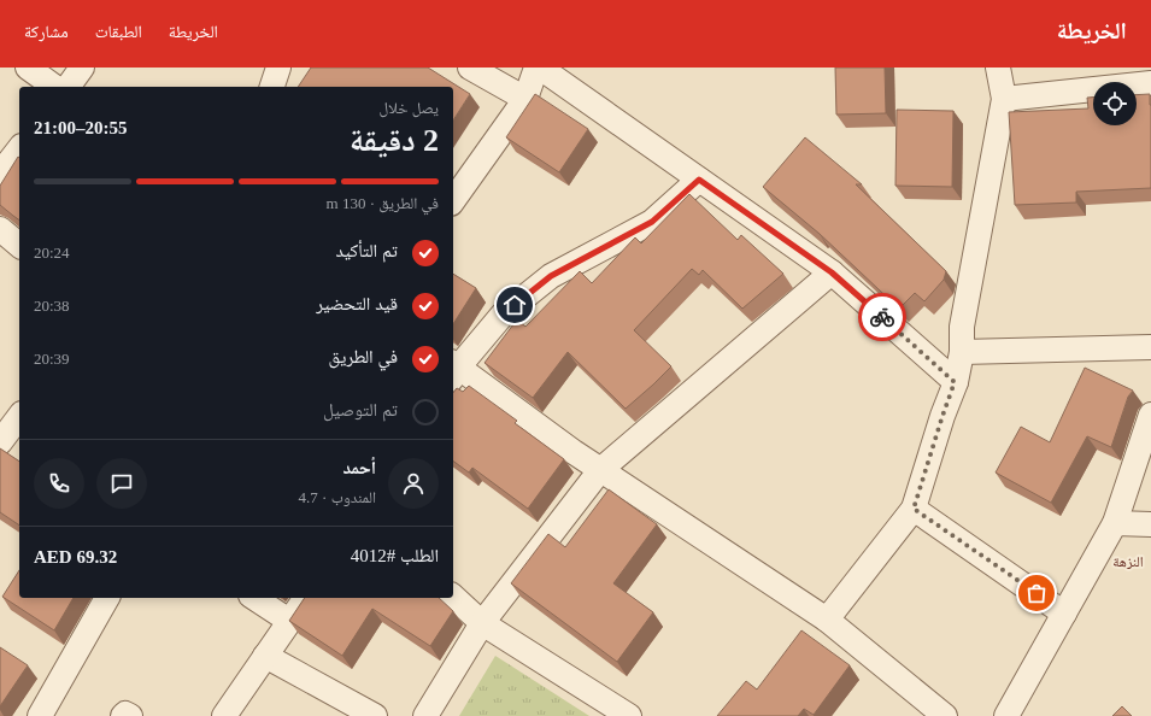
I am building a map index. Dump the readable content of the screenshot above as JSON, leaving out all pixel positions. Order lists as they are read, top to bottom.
{
  "districts": ["النزهة"],
  "page": {
    "header": "الخريطة",
    "nav": ["الخريطة", "الطبقات", "مشاركة"],
    "heading": ["2 دقيقة", "يصل خلال", "20:55–21:00"],
    "panel": [
      "أحمد",
      "المندوب · 4.7",
      "الطلب #4012",
      "AED 69.32"
    ],
    "bar": "في الطريق · 130 m",
    "list": [
      ["تم التأكيد", "20:24"],
      ["قيد التحضير", "20:38"],
      ["في الطريق", "20:39"],
      "تم التوصيل"
    ]
  }
}
